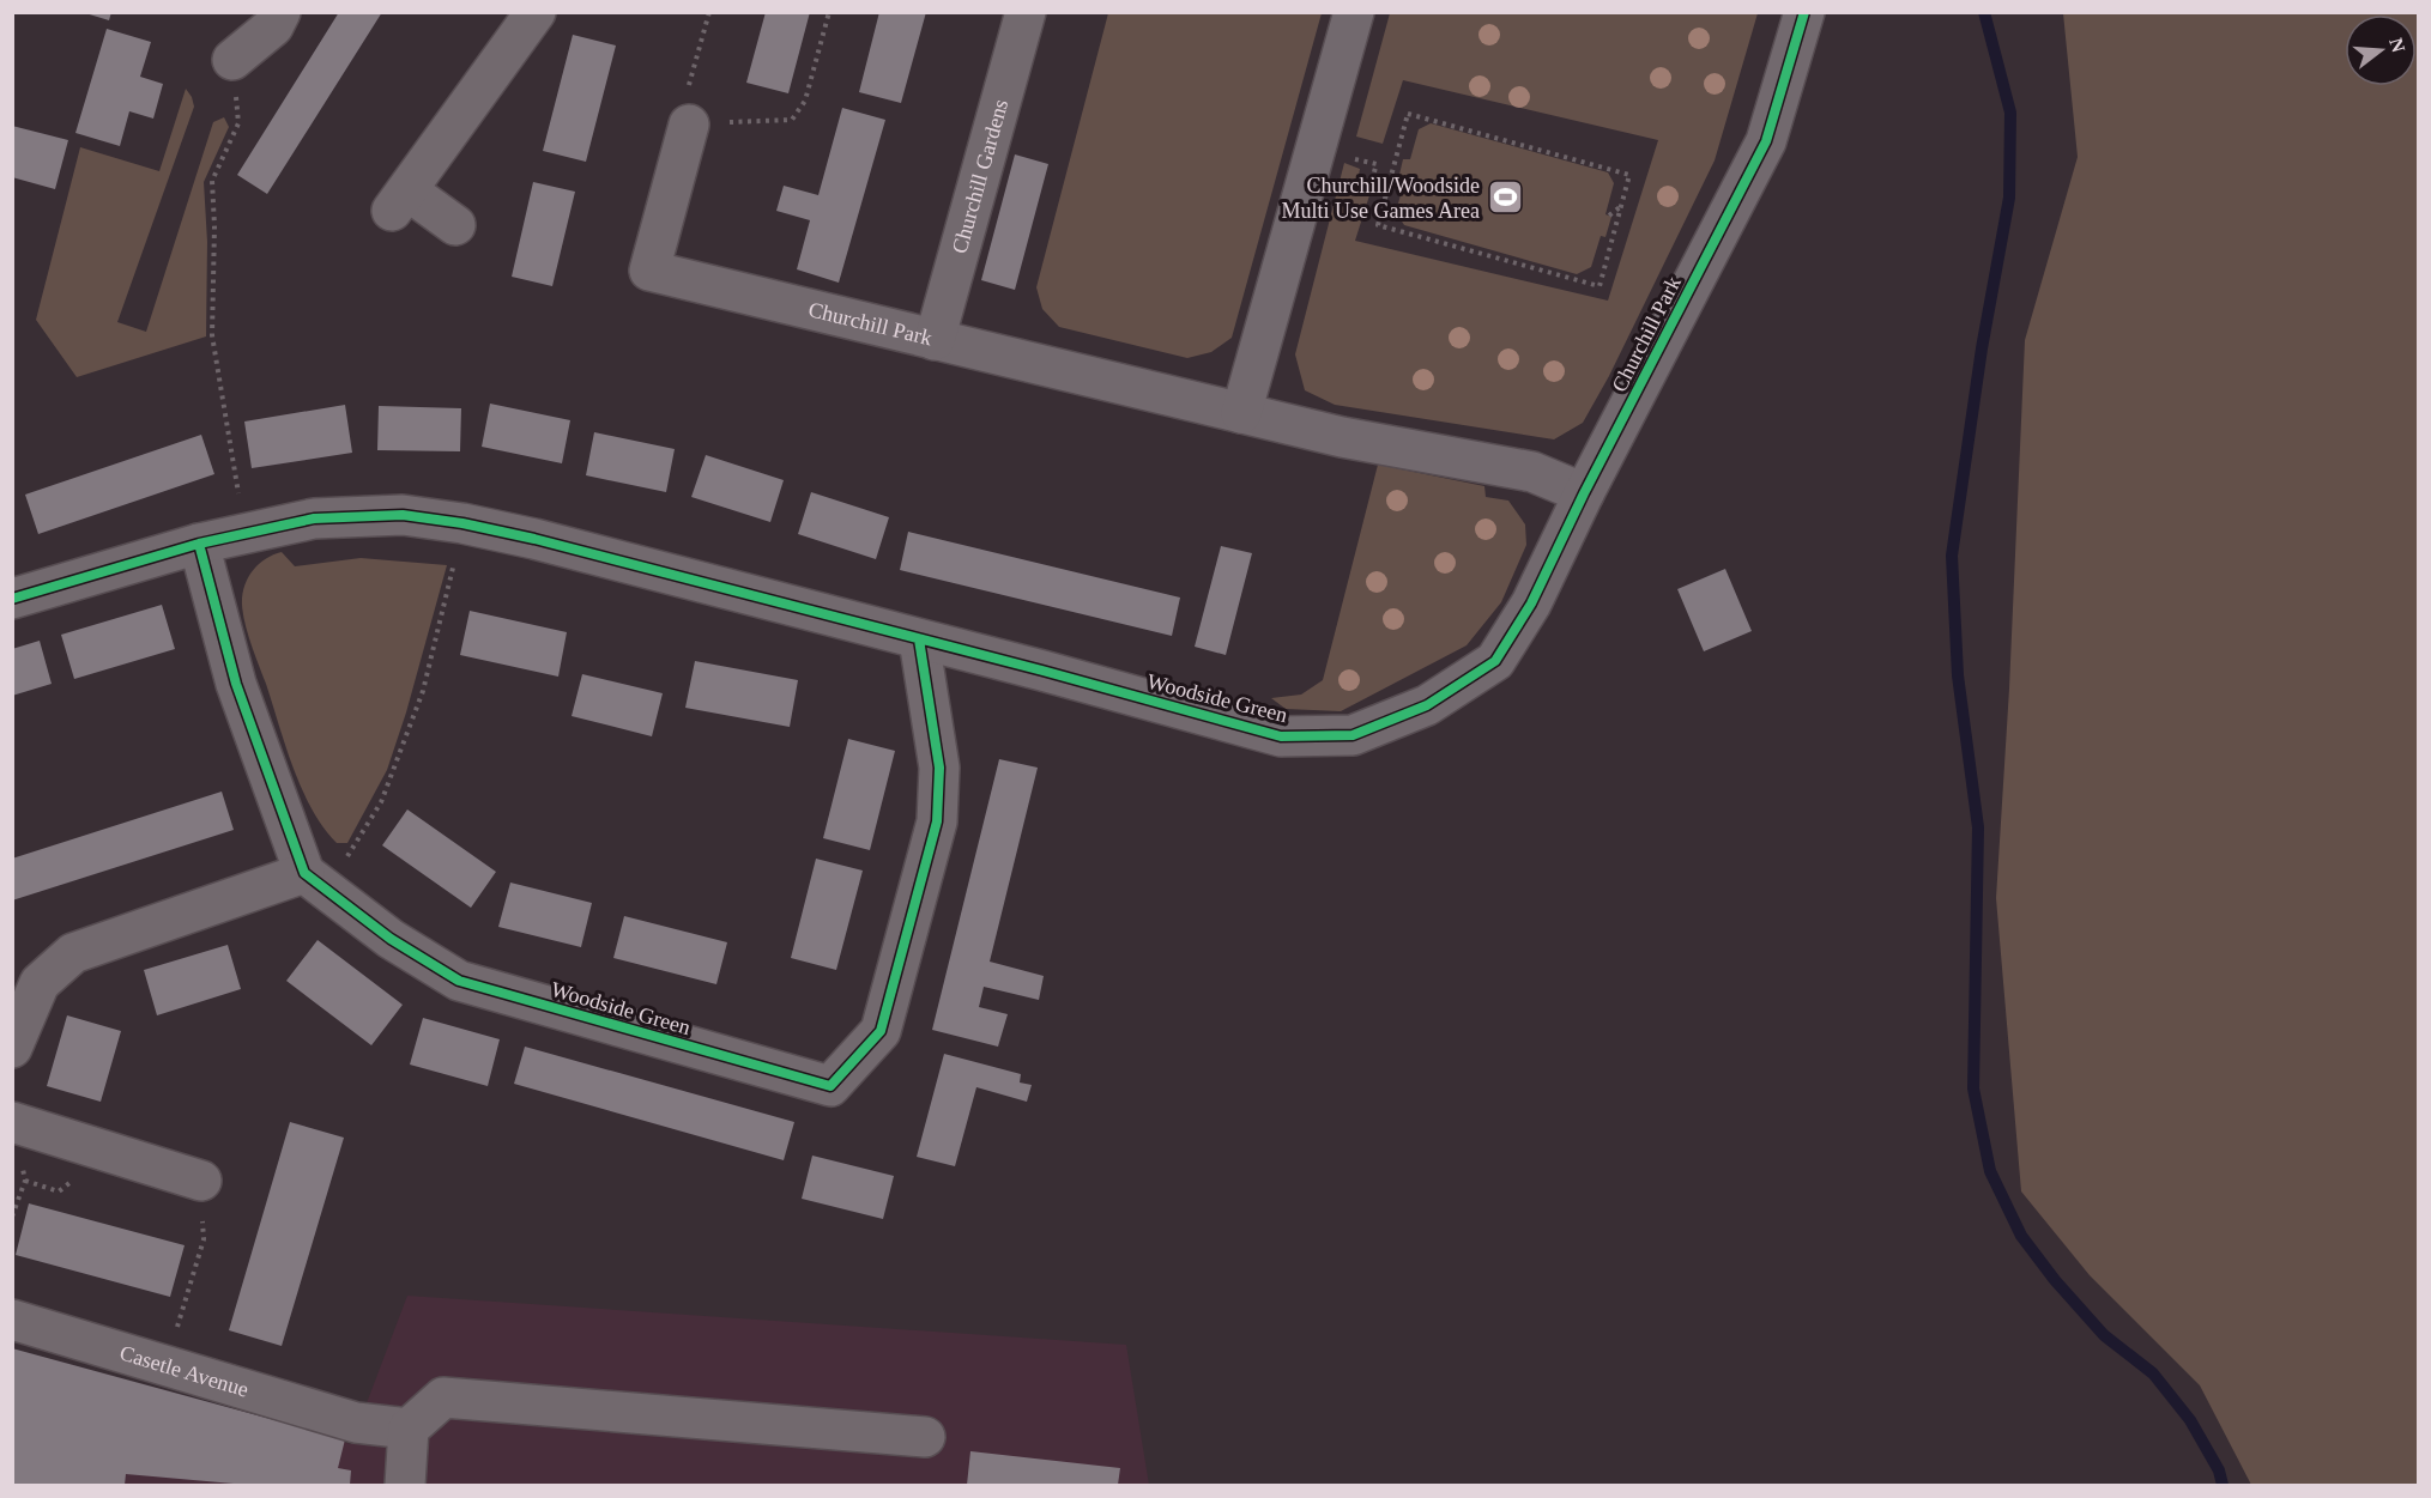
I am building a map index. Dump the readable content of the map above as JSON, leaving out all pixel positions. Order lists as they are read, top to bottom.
{
  "streets": {
    "street": [
      "Churchill Gardens",
      "Churchill Park",
      "Woodside Green",
      "Casetle Avenue"
    ]
  },
  "crossings": [
    ["Churchill Gardens", "Churchill Park"],
    ["Churchill Park", "Woodside Green"]
  ],
  "places": {
    "sports": ["Churchill/Woodside Multi Use Games Area"]
  },
  "north": "right"
}
